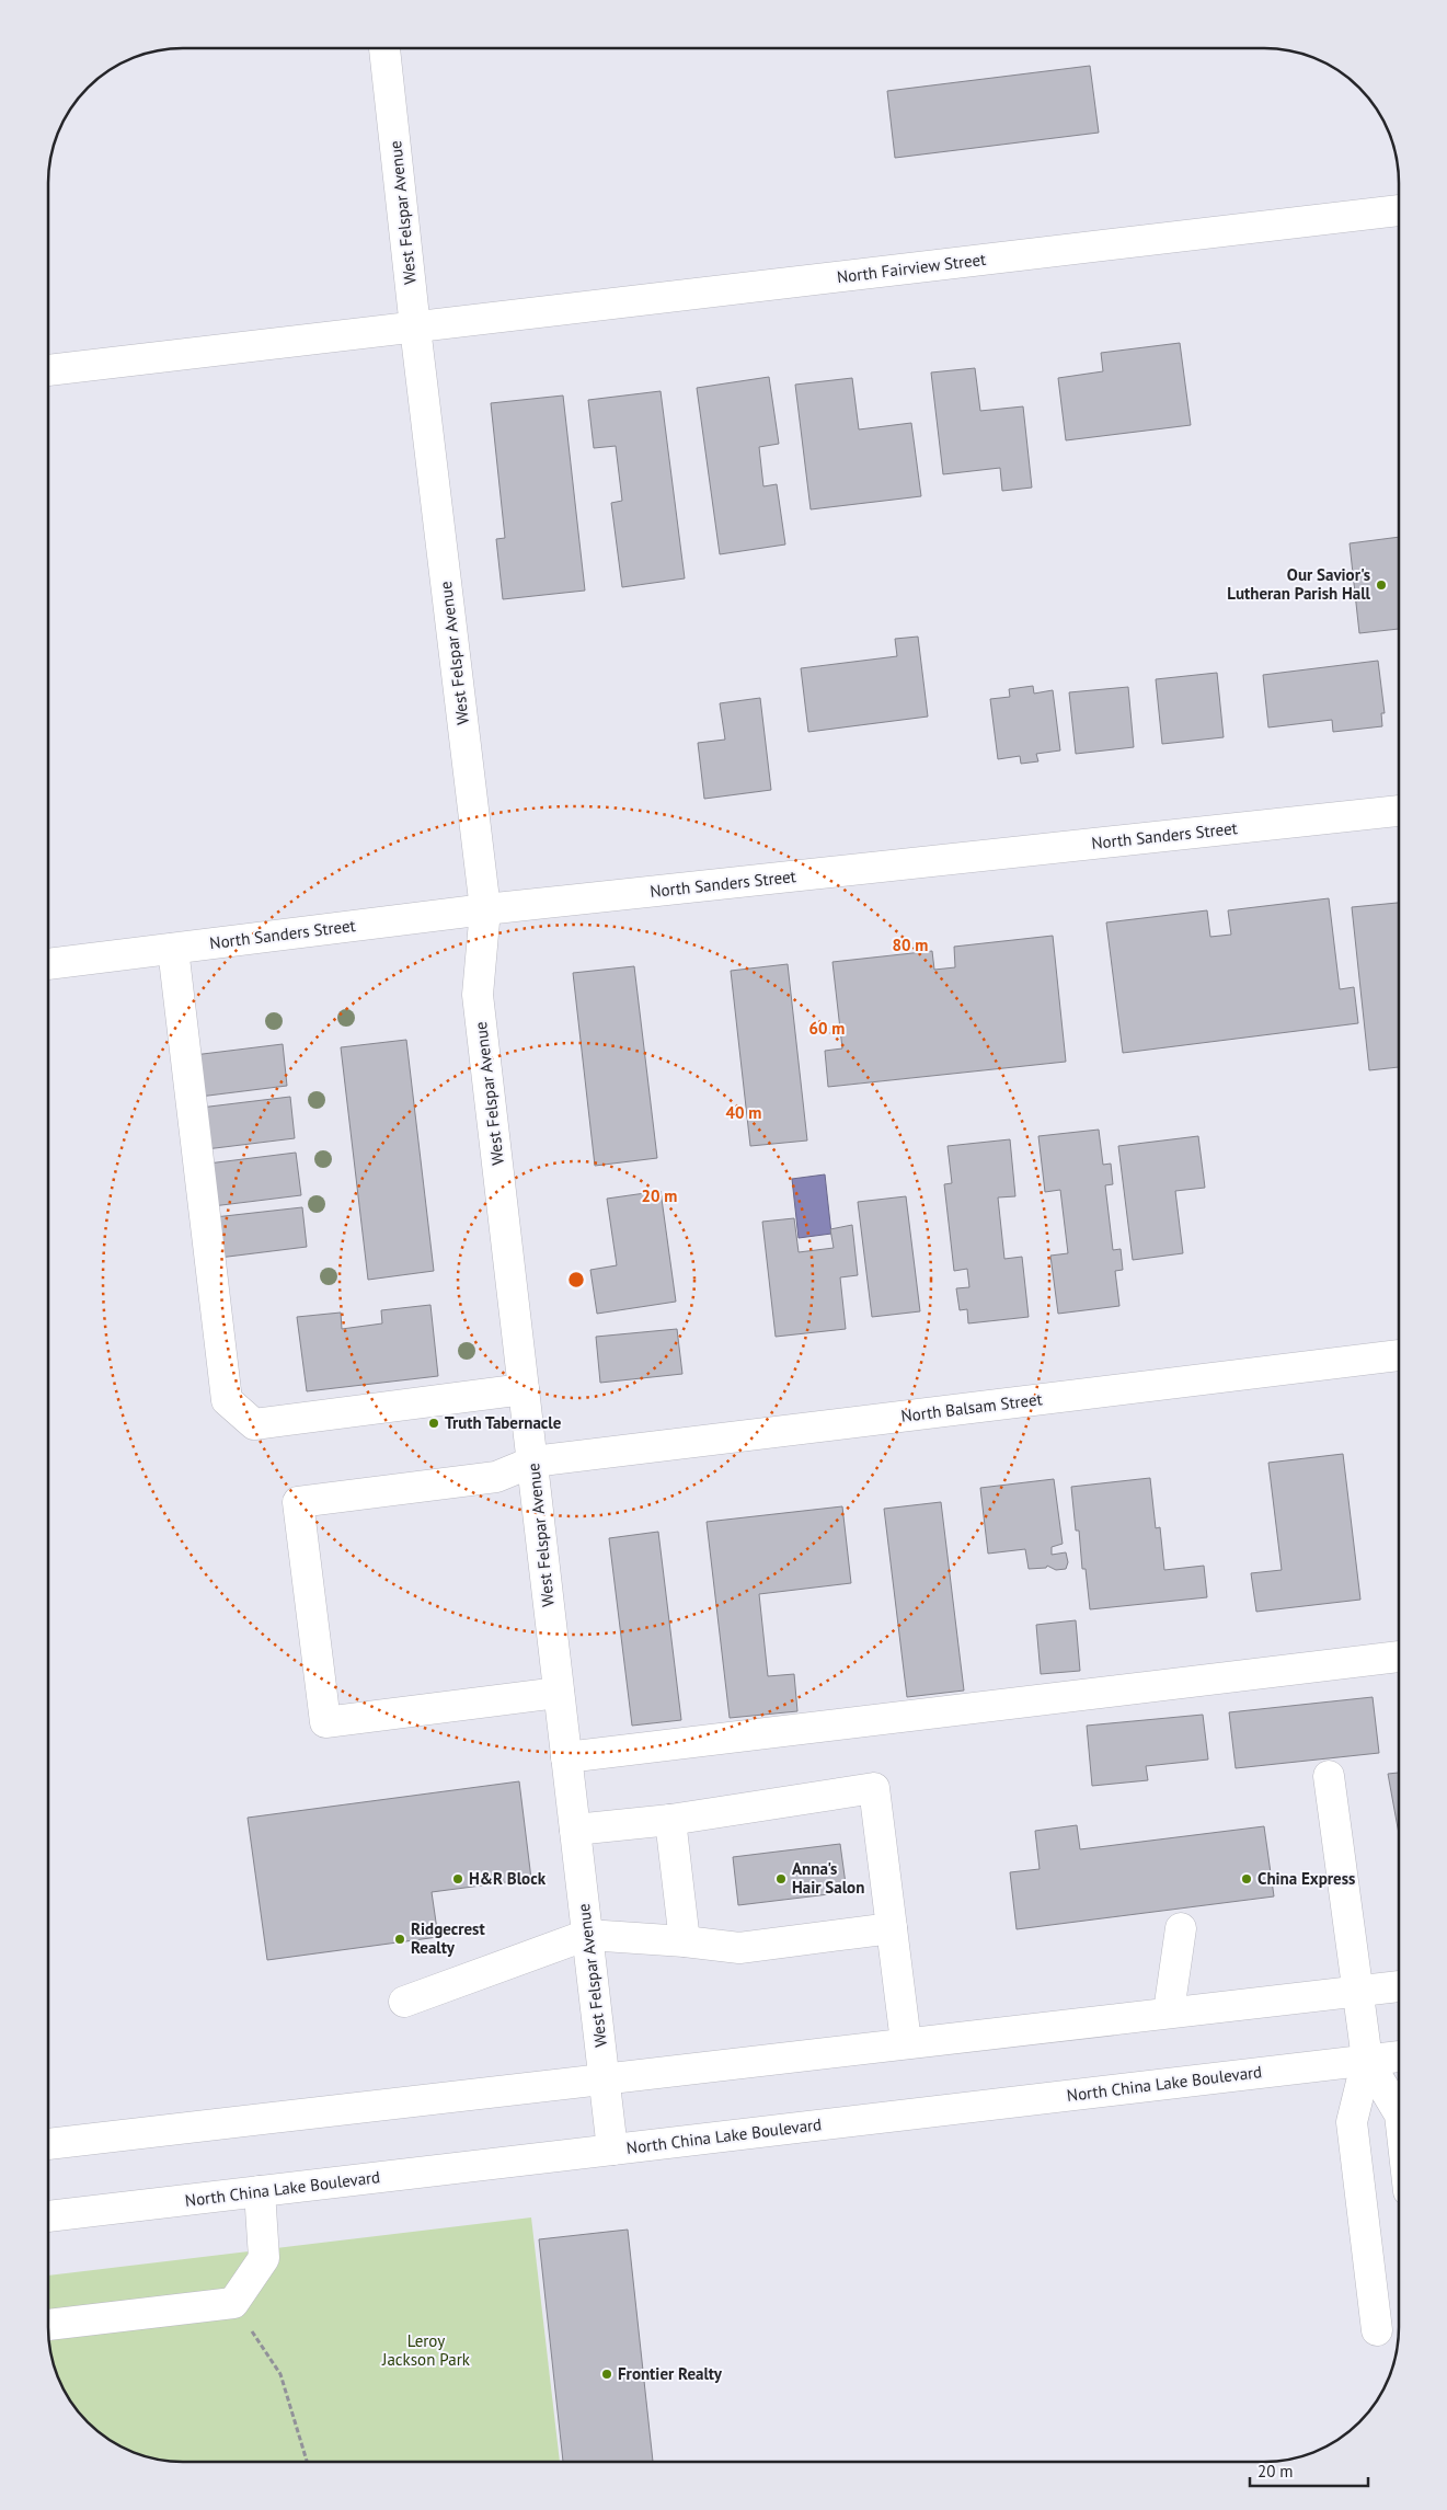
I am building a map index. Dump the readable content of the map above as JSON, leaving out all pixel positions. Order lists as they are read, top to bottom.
{
  "streets": {
    "street": [
      "West Felspar Avenue",
      "North Fairview Street",
      "North Sanders Street",
      "North Balsam Street",
      "North China Lake Boulevard"
    ]
  },
  "crossings": [
    ["West Felspar Avenue", "North Fairview Street"],
    ["West Felspar Avenue", "North Sanders Street"],
    ["West Felspar Avenue", "North Balsam Street"],
    ["West Felspar Avenue", "North China Lake Boulevard"]
  ],
  "parks": ["Leroy Jackson Park"],
  "places": [
    "Our Savior's Lutheran Parish Hall",
    "Truth Tabernacle",
    "H&R Block",
    "Anna's Hair Salon",
    "China Express",
    "Ridgecrest Realty",
    "Frontier Realty"
  ],
  "scale_bar": "20 m",
  "rings": [
    "80 m",
    "60 m",
    "40 m",
    "20 m"
  ]
}
